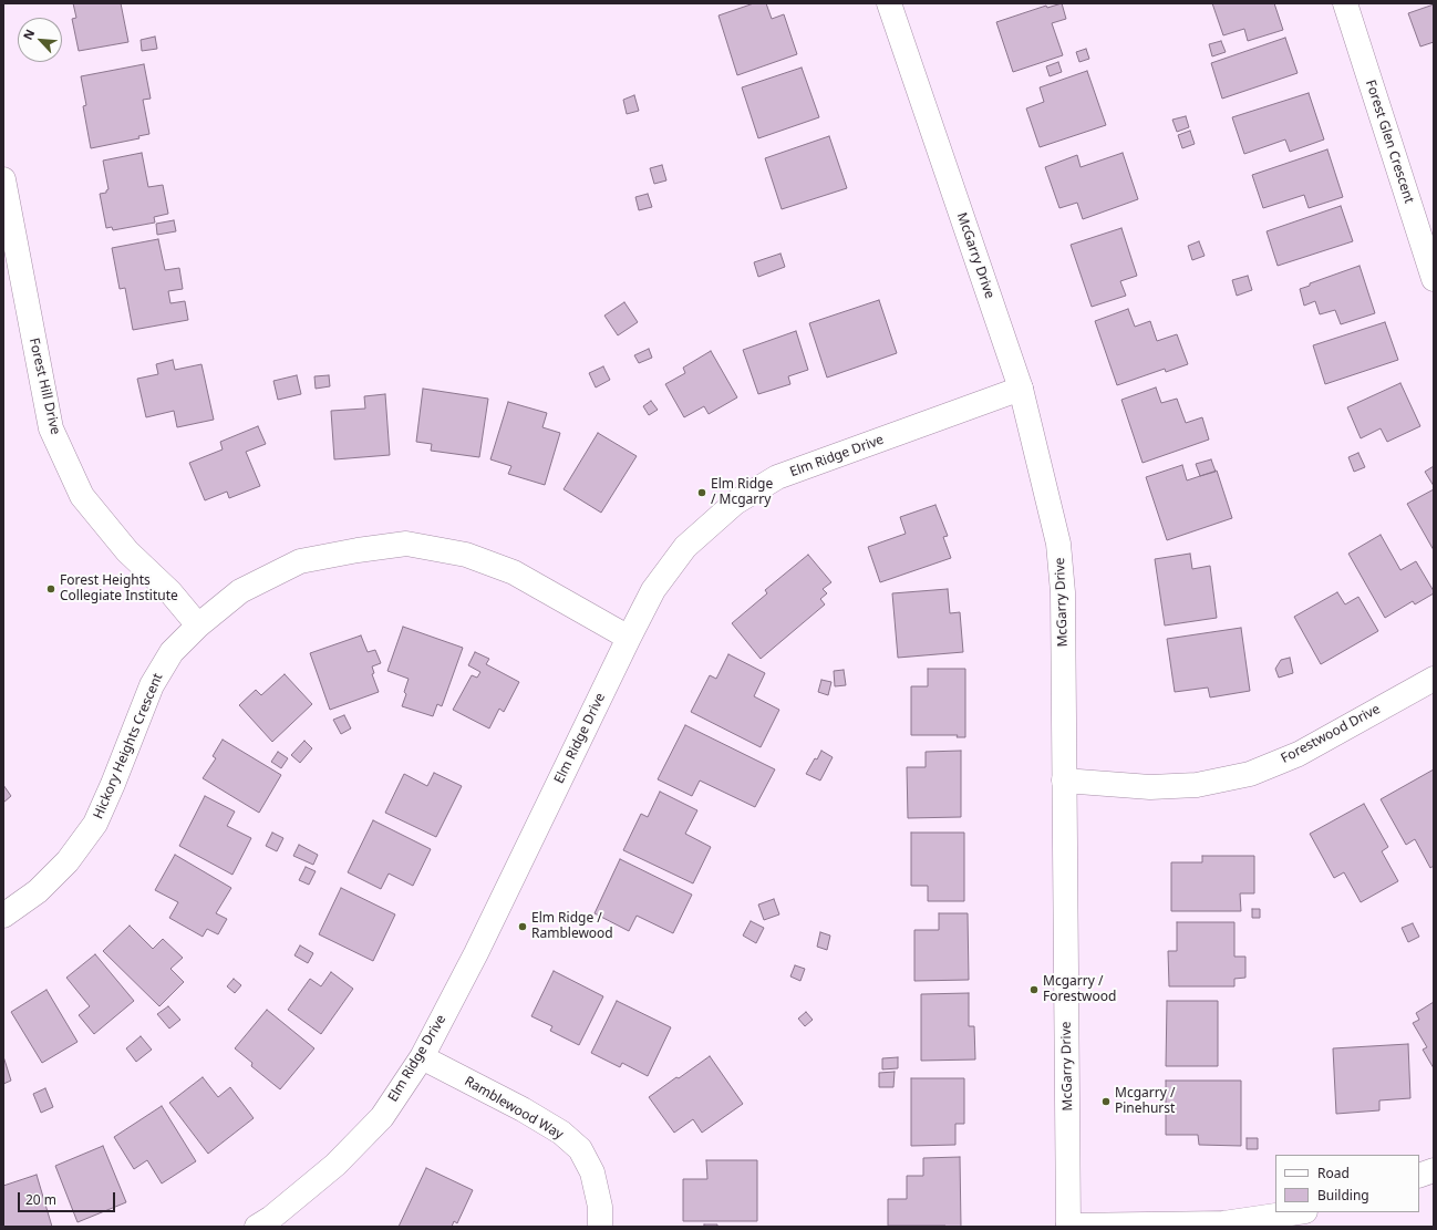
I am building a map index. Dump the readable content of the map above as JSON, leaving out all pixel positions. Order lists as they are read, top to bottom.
{
  "streets": {
    "street": [
      "Forest Glen Crescent",
      "McGarry Drive",
      "Forest Hill Drive",
      "Elm Ridge Drive",
      "Forestwood Drive",
      "Hickory Heights Crescent",
      "Ramblewood Way"
    ]
  },
  "crossings": [
    ["McGarry Drive", "Elm Ridge Drive"],
    ["McGarry Drive", "Forestwood Drive"],
    ["Forest Hill Drive", "Hickory Heights Crescent"],
    ["Elm Ridge Drive", "Hickory Heights Crescent"],
    ["Elm Ridge Drive", "Ramblewood Way"]
  ],
  "places": [
    "Elm Ridge / Mcgarry",
    "Forest Heights Collegiate Institute",
    "Elm Ridge / Ramblewood",
    "Mcgarry / Forestwood",
    "Mcgarry / Pinehurst"
  ],
  "legend": ["Road", "Building"],
  "scale_bar": "20 m",
  "north": "top left"
}
